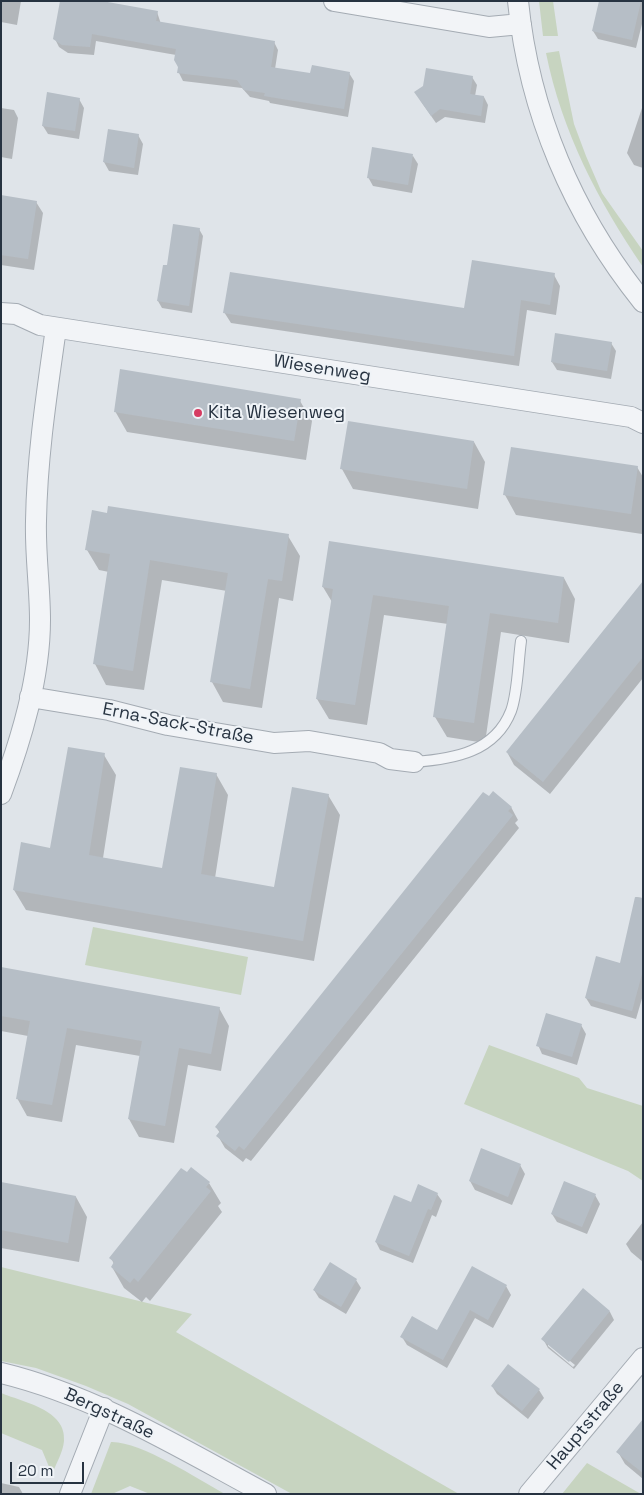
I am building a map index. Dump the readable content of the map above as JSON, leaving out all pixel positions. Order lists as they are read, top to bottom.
{
  "streets": {
    "street": [
      "Wiesenweg",
      "Erna-Sack-Straße",
      "Bergstraße",
      "Hauptstraße"
    ]
  },
  "places": ["Kita Wiesenweg"],
  "scale_bar": "20 m"
}
